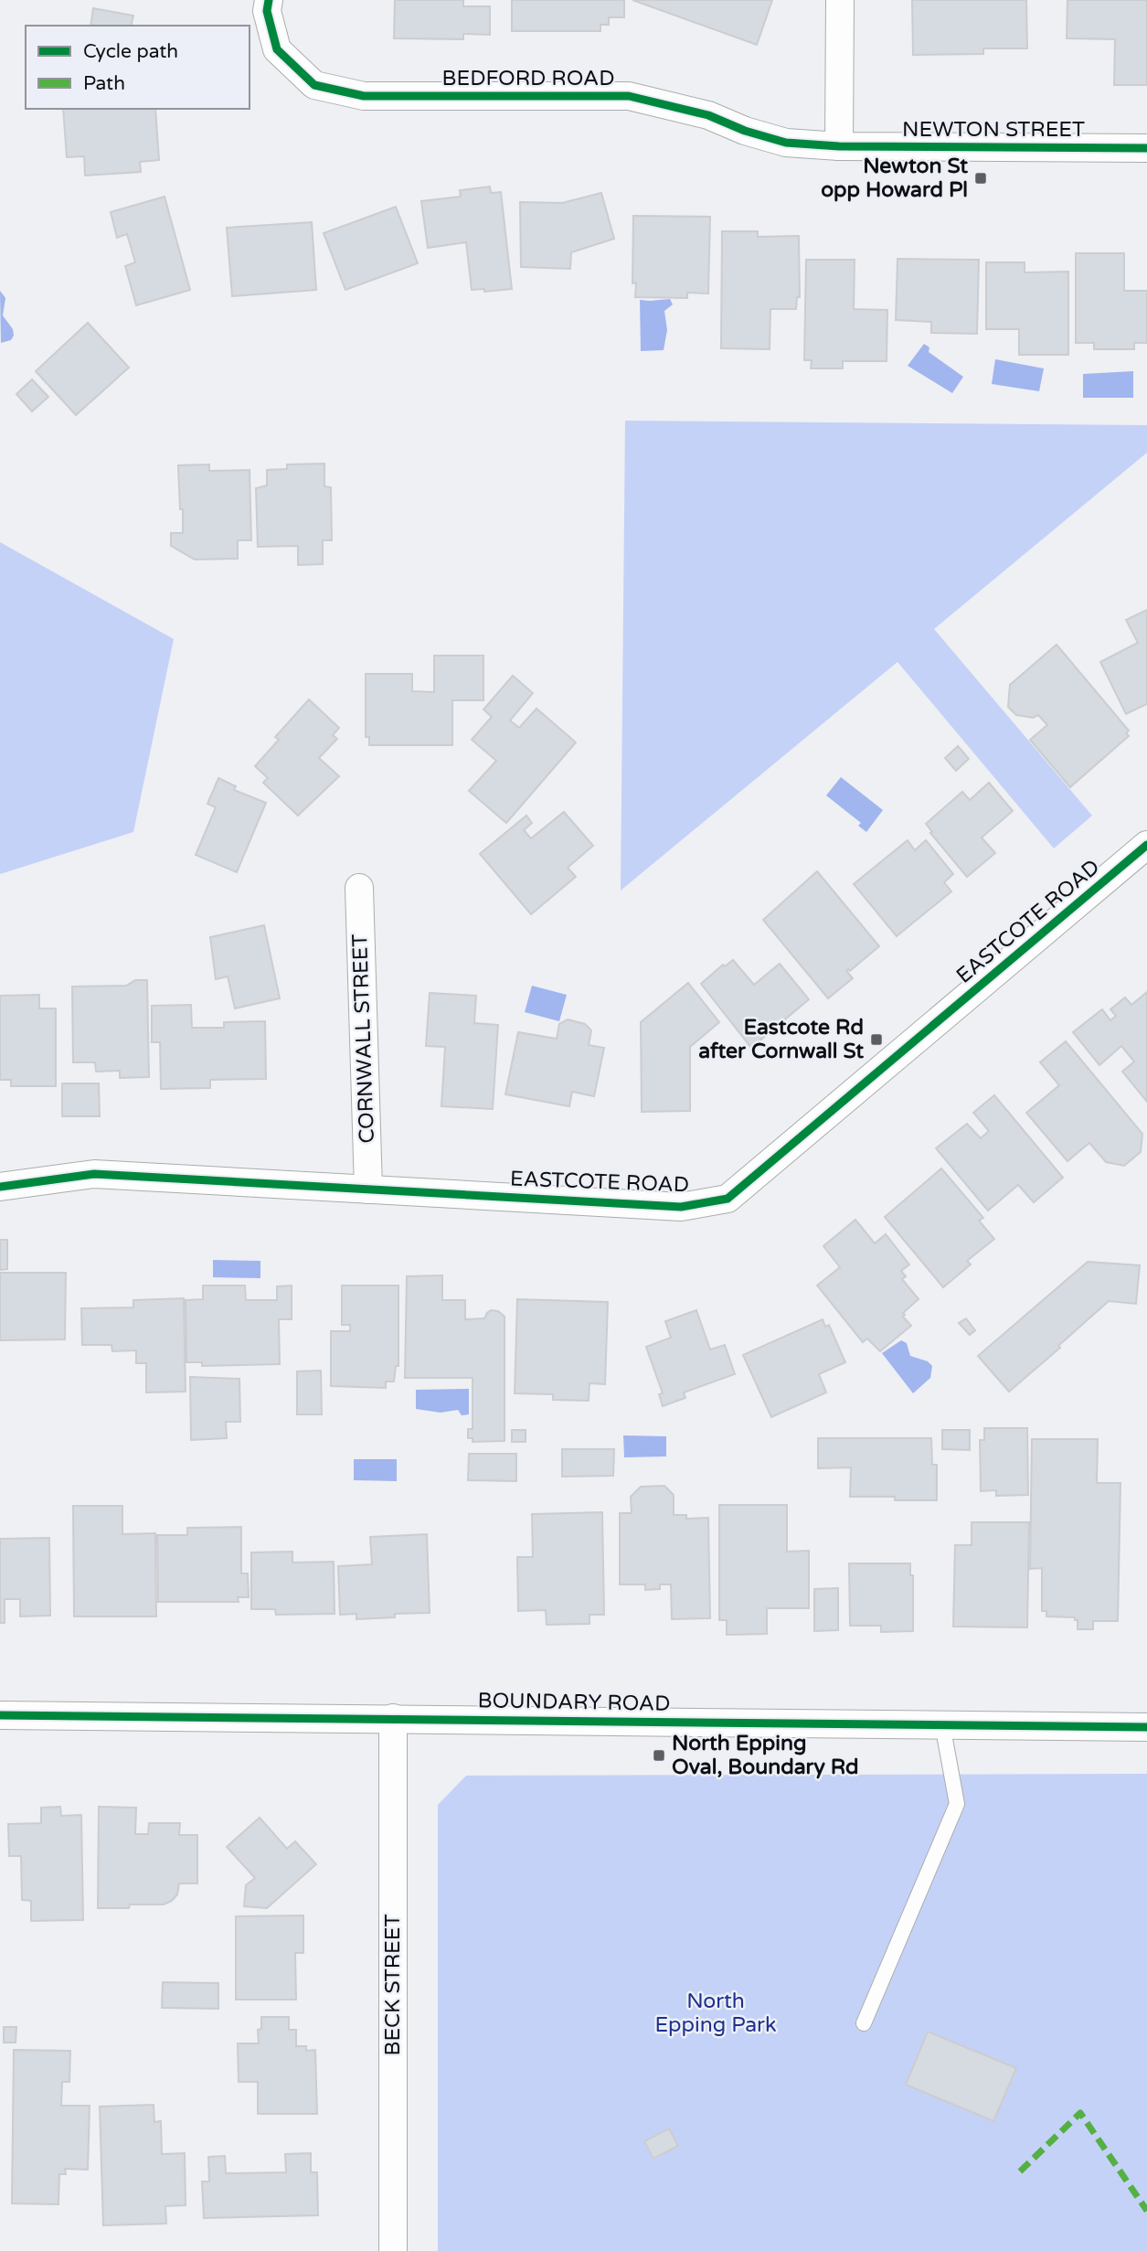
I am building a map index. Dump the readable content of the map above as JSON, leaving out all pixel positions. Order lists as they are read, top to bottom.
{
  "streets": {
    "street": [
      "BEDFORD ROAD",
      "NEWTON STREET",
      "EASTCOTE ROAD",
      "CORNWALL STREET",
      "BOUNDARY ROAD",
      "BECK STREET"
    ]
  },
  "crossings": [
    ["BEDFORD ROAD", "NEWTON STREET"],
    ["EASTCOTE ROAD", "CORNWALL STREET"],
    ["BOUNDARY ROAD", "BECK STREET"]
  ],
  "parks": ["North Epping Park"],
  "places": {
    "transit": ["Newton St opp Howard Pl", "Eastcote Rd after Cornwall St", "North Epping Oval, Boundary Rd"]
  },
  "legend": ["Cycle path", "Path"]
}
